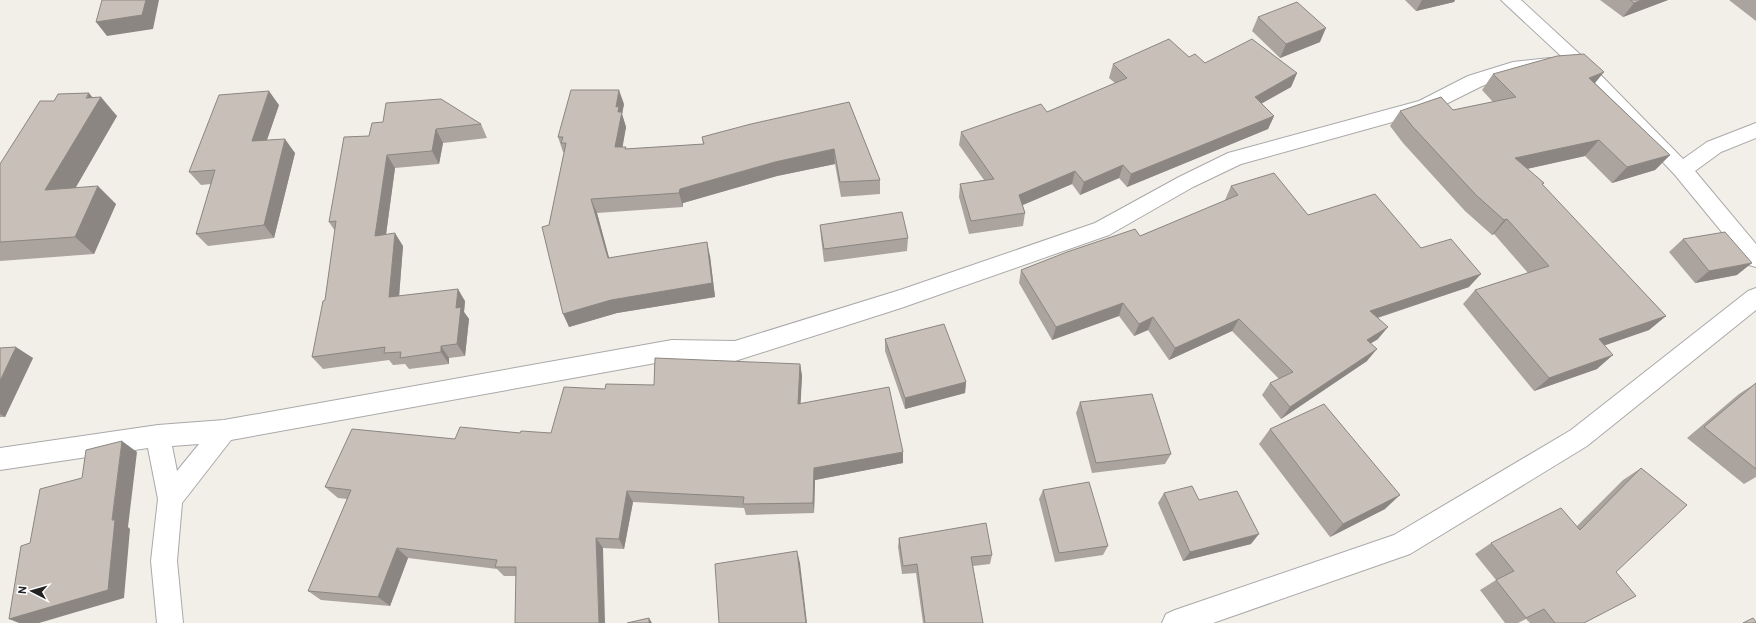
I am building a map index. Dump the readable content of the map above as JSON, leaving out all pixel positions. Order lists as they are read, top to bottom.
{
  "north": "left"
}
